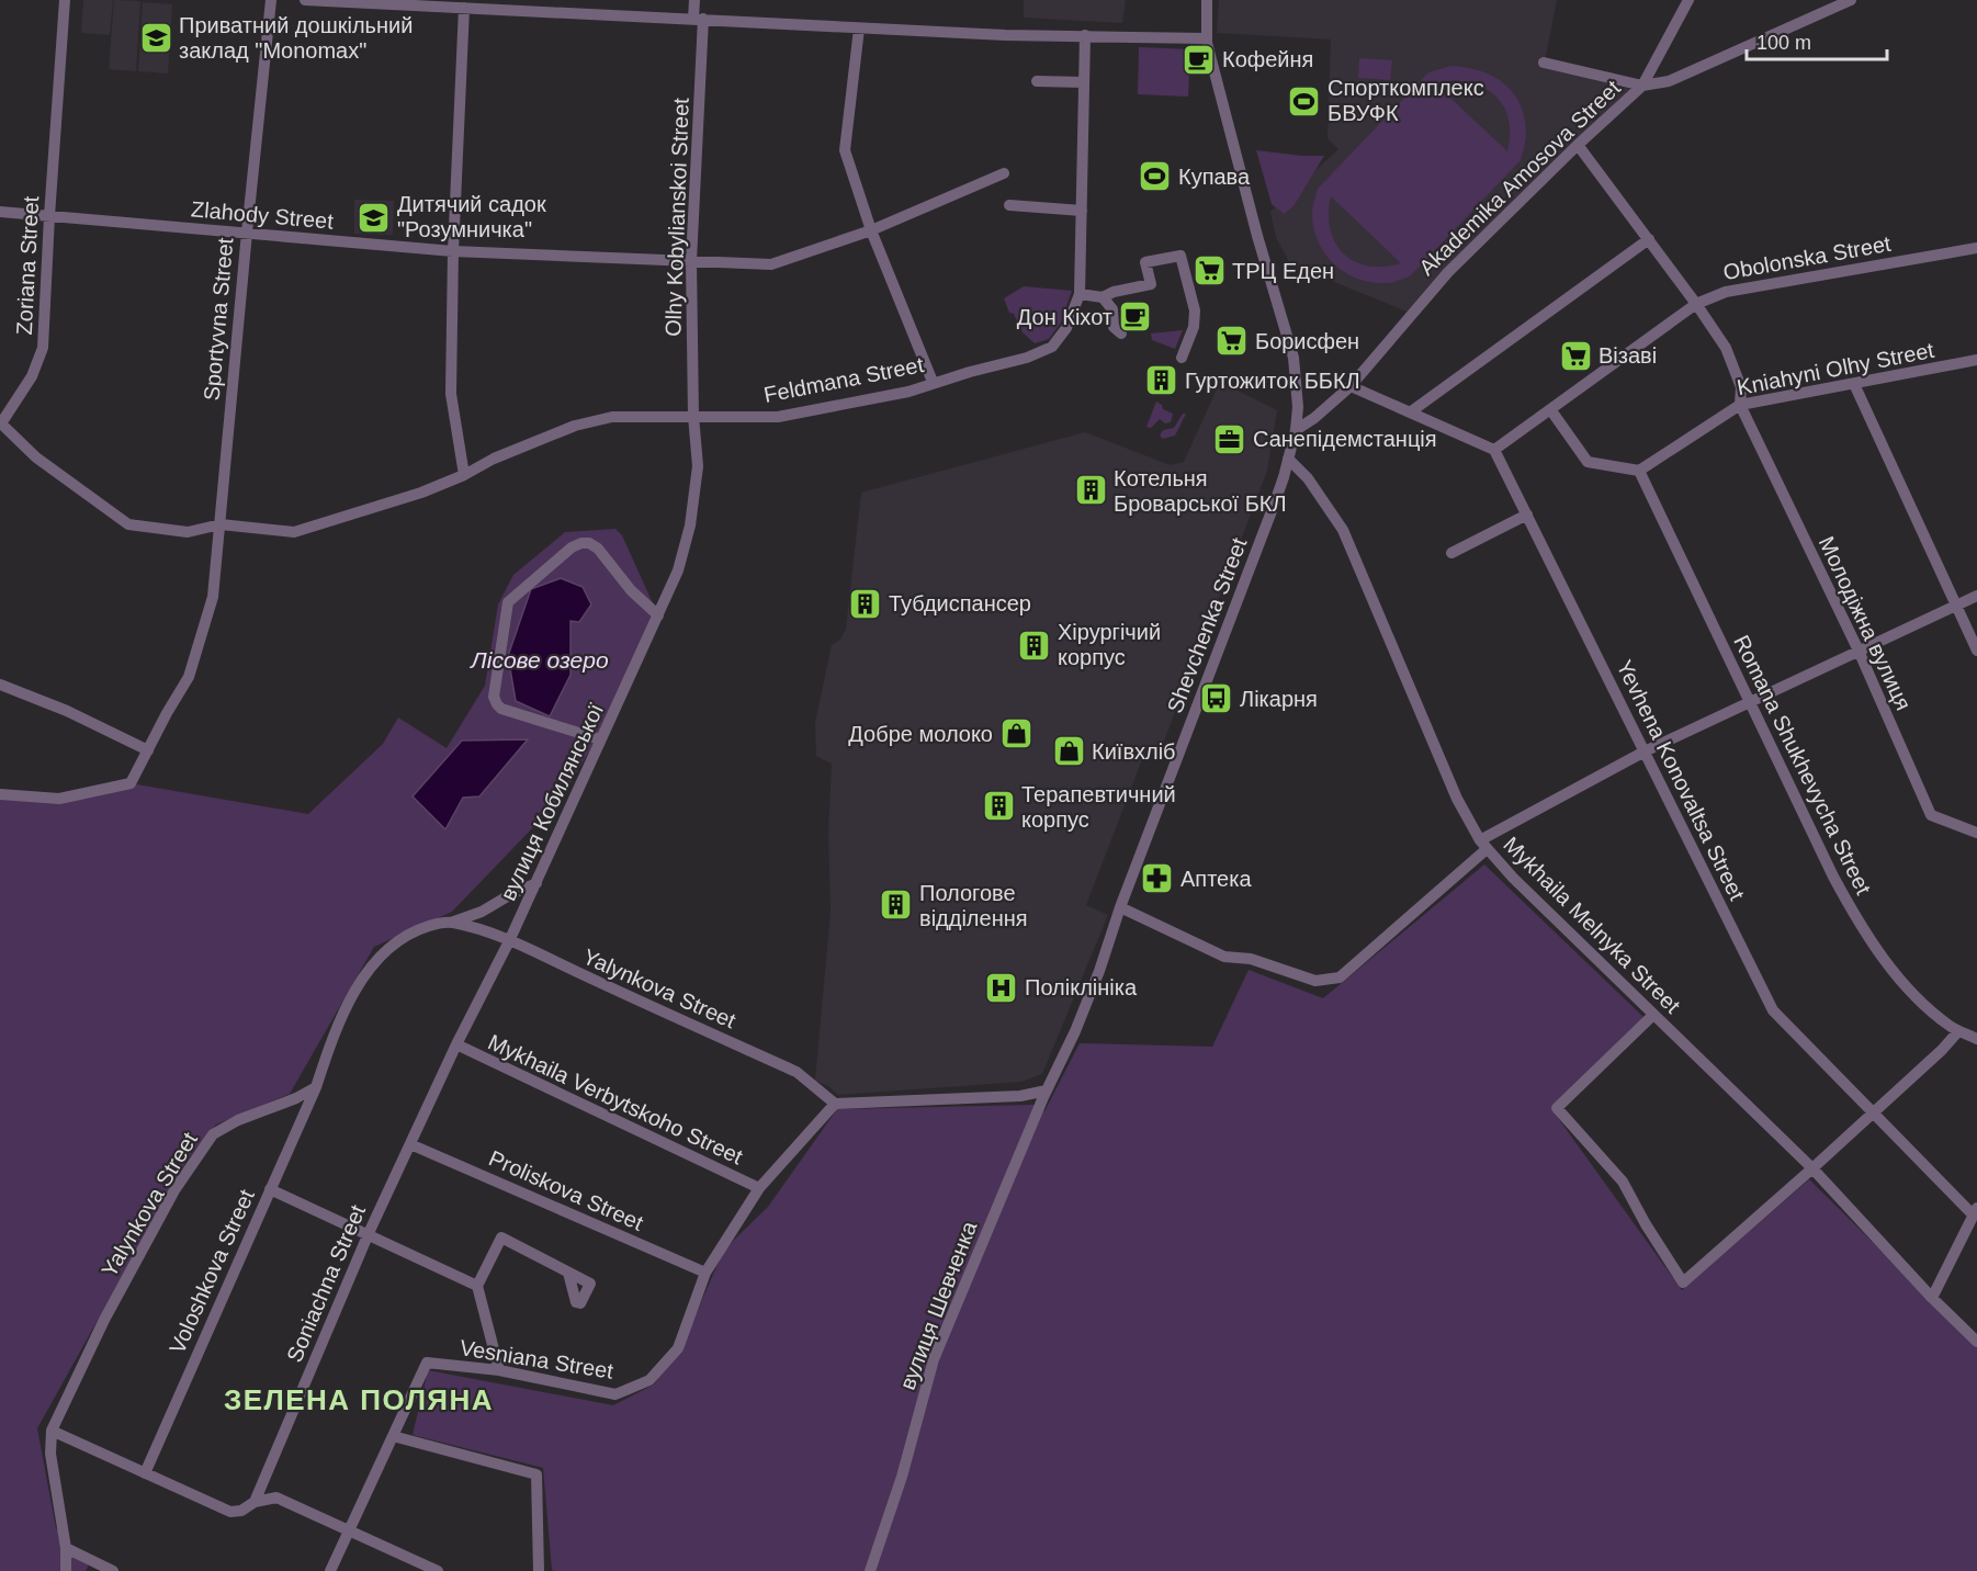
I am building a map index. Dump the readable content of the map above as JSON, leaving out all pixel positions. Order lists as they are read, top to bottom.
{
  "streets": {
    "street": [
      "Akademika Amosova Street",
      "Zlahody Street",
      "Olhy Kobylianskoi Street",
      "Obolonska Street",
      "Zoriana Street",
      "Sportyvna Street",
      "Kniahyni Olhy Street",
      "Feldmana Street",
      "Молодіжна вулиця",
      "Shevchenka Street",
      "Romana Shukhevycha Street",
      "Yevhena Konovaltsa Street",
      "вулиця Кобилянської",
      "Mykhaila Melnyka Street",
      "Yalynkova Street",
      "Mykhaila Verbytskoho Street",
      "Proliskova Street",
      "Voloshkova Street",
      "Soniachna Street",
      "вулиця Шевченка",
      "Vesniana Street"
    ]
  },
  "crossings": [
    ["Akademika Amosova Street", "Молодіжна вулиця"],
    ["Akademika Amosova Street", "Shevchenka Street"],
    ["Zlahody Street", "Olhy Kobylianskoi Street"],
    ["Zlahody Street", "Zoriana Street"],
    ["Zlahody Street", "Sportyvna Street"],
    ["Olhy Kobylianskoi Street", "Feldmana Street"],
    ["Olhy Kobylianskoi Street", "вулиця Кобилянської"],
    ["Obolonska Street", "Молодіжна вулиця"],
    ["Obolonska Street", "Yevhena Konovaltsa Street"],
    ["Zoriana Street", "Sportyvna Street"],
    ["Zoriana Street", "Feldmana Street"],
    ["Sportyvna Street", "Feldmana Street"],
    ["Kniahyni Olhy Street", "Молодіжна вулиця"],
    ["Kniahyni Olhy Street", "Romana Shukhevycha Street"],
    ["Feldmana Street", "вулиця Кобилянської"],
    ["Shevchenka Street", "Mykhaila Melnyka Street"],
    ["Shevchenka Street", "вулиця Шевченка"],
    ["Yevhena Konovaltsa Street", "Mykhaila Melnyka Street"],
    ["вулиця Кобилянської", "Yalynkova Street"],
    ["вулиця Кобилянської", "Soniachna Street"],
    ["Yalynkova Street", "Voloshkova Street"],
    ["Yalynkova Street", "Soniachna Street"],
    ["Yalynkova Street", "Vesniana Street"],
    ["Mykhaila Verbytskoho Street", "Soniachna Street"],
    ["Mykhaila Verbytskoho Street", "Vesniana Street"],
    ["Proliskova Street", "Soniachna Street"],
    ["Proliskova Street", "Vesniana Street"]
  ],
  "districts": ["ЗЕЛЕНА ПОЛЯНА"],
  "water": ["Лісове озеро"],
  "places": {
    "school or university": ["Приватний дошкільний заклад \"Monomax\"", "Дитячий садок \"Розумничка\""],
    "cafe": ["Кофейня", "Дон Кіхот"],
    "sports": ["Спорткомплекс БВУФК", "Купава"],
    "supermarket": ["ТРЦ Еден", "Борисфен", "Візаві"],
    "building": [
      "Гуртожиток ББКЛ",
      "Котельня Броварської БКЛ",
      "Тубдиспансер",
      "Хірургічий корпус",
      "Терапевтичний корпус",
      "Пологове відділення"
    ],
    "office": ["Санепідемстанція"],
    "bus stop": ["Лікарня"],
    "shop": ["Добре молоко", "Київхліб"],
    "pharmacy": ["Аптека"],
    "hospital": ["Поліклініка"]
  },
  "scale_bar": "100 m"
}
